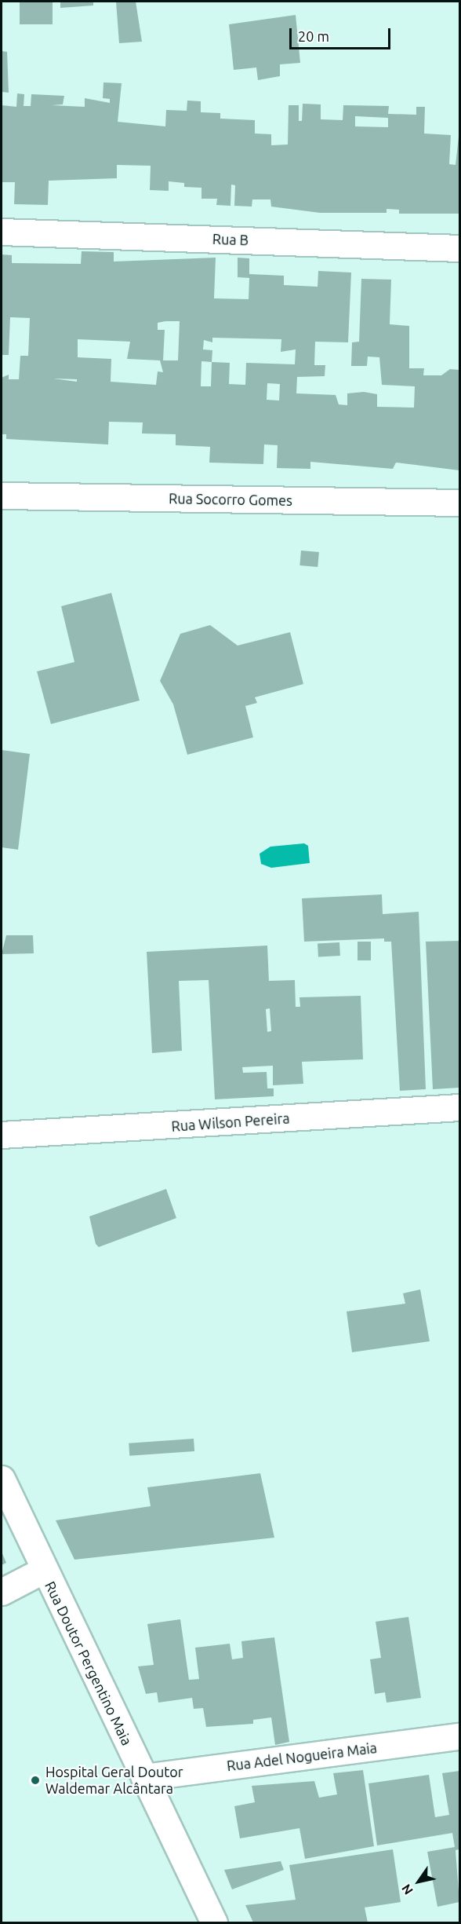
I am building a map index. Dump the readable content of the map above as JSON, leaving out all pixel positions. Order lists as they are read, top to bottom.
{
  "streets": {
    "street": [
      "Rua B",
      "Rua Socorro Gomes",
      "Rua Wilson Pereira",
      "Rua Doutor Pergentino Maia",
      "Rua Adel Nogueira Maia"
    ]
  },
  "crossings": [
    ["Rua Doutor Pergentino Maia", "Rua Adel Nogueira Maia"]
  ],
  "places": ["Hospital Geral Doutor Waldemar Alcântara"],
  "scale_bar": "20 m",
  "north": "bottom left"
}
